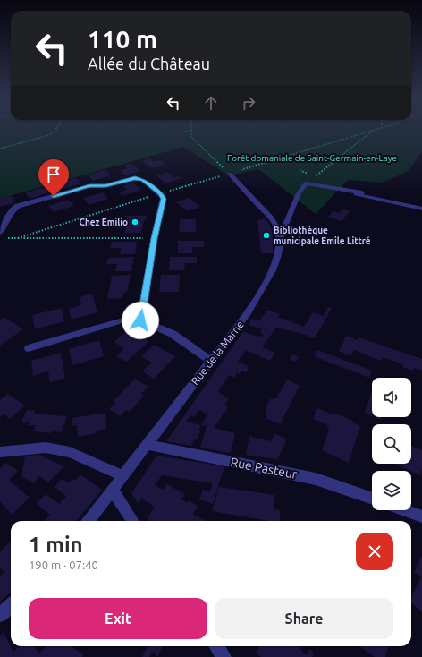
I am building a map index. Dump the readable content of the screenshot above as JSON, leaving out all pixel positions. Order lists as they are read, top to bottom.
{
  "streets": {
    "street": ["Rue de la Marne", "Rue Pasteur"]
  },
  "crossings": [
    ["Rue de la Marne", "Rue Pasteur"]
  ],
  "parks": ["Forêt domaniale de Saint-Germain-en-Laye"],
  "places": ["Chez Emilio", "Bibliothèque municipale Emile Littré"],
  "page": {
    "turn": ["110 m", "Allée du Château"],
    "heading": ["1 min", "190 m · 07:40"],
    "buttons": ["Exit", "Share"]
  }
}
